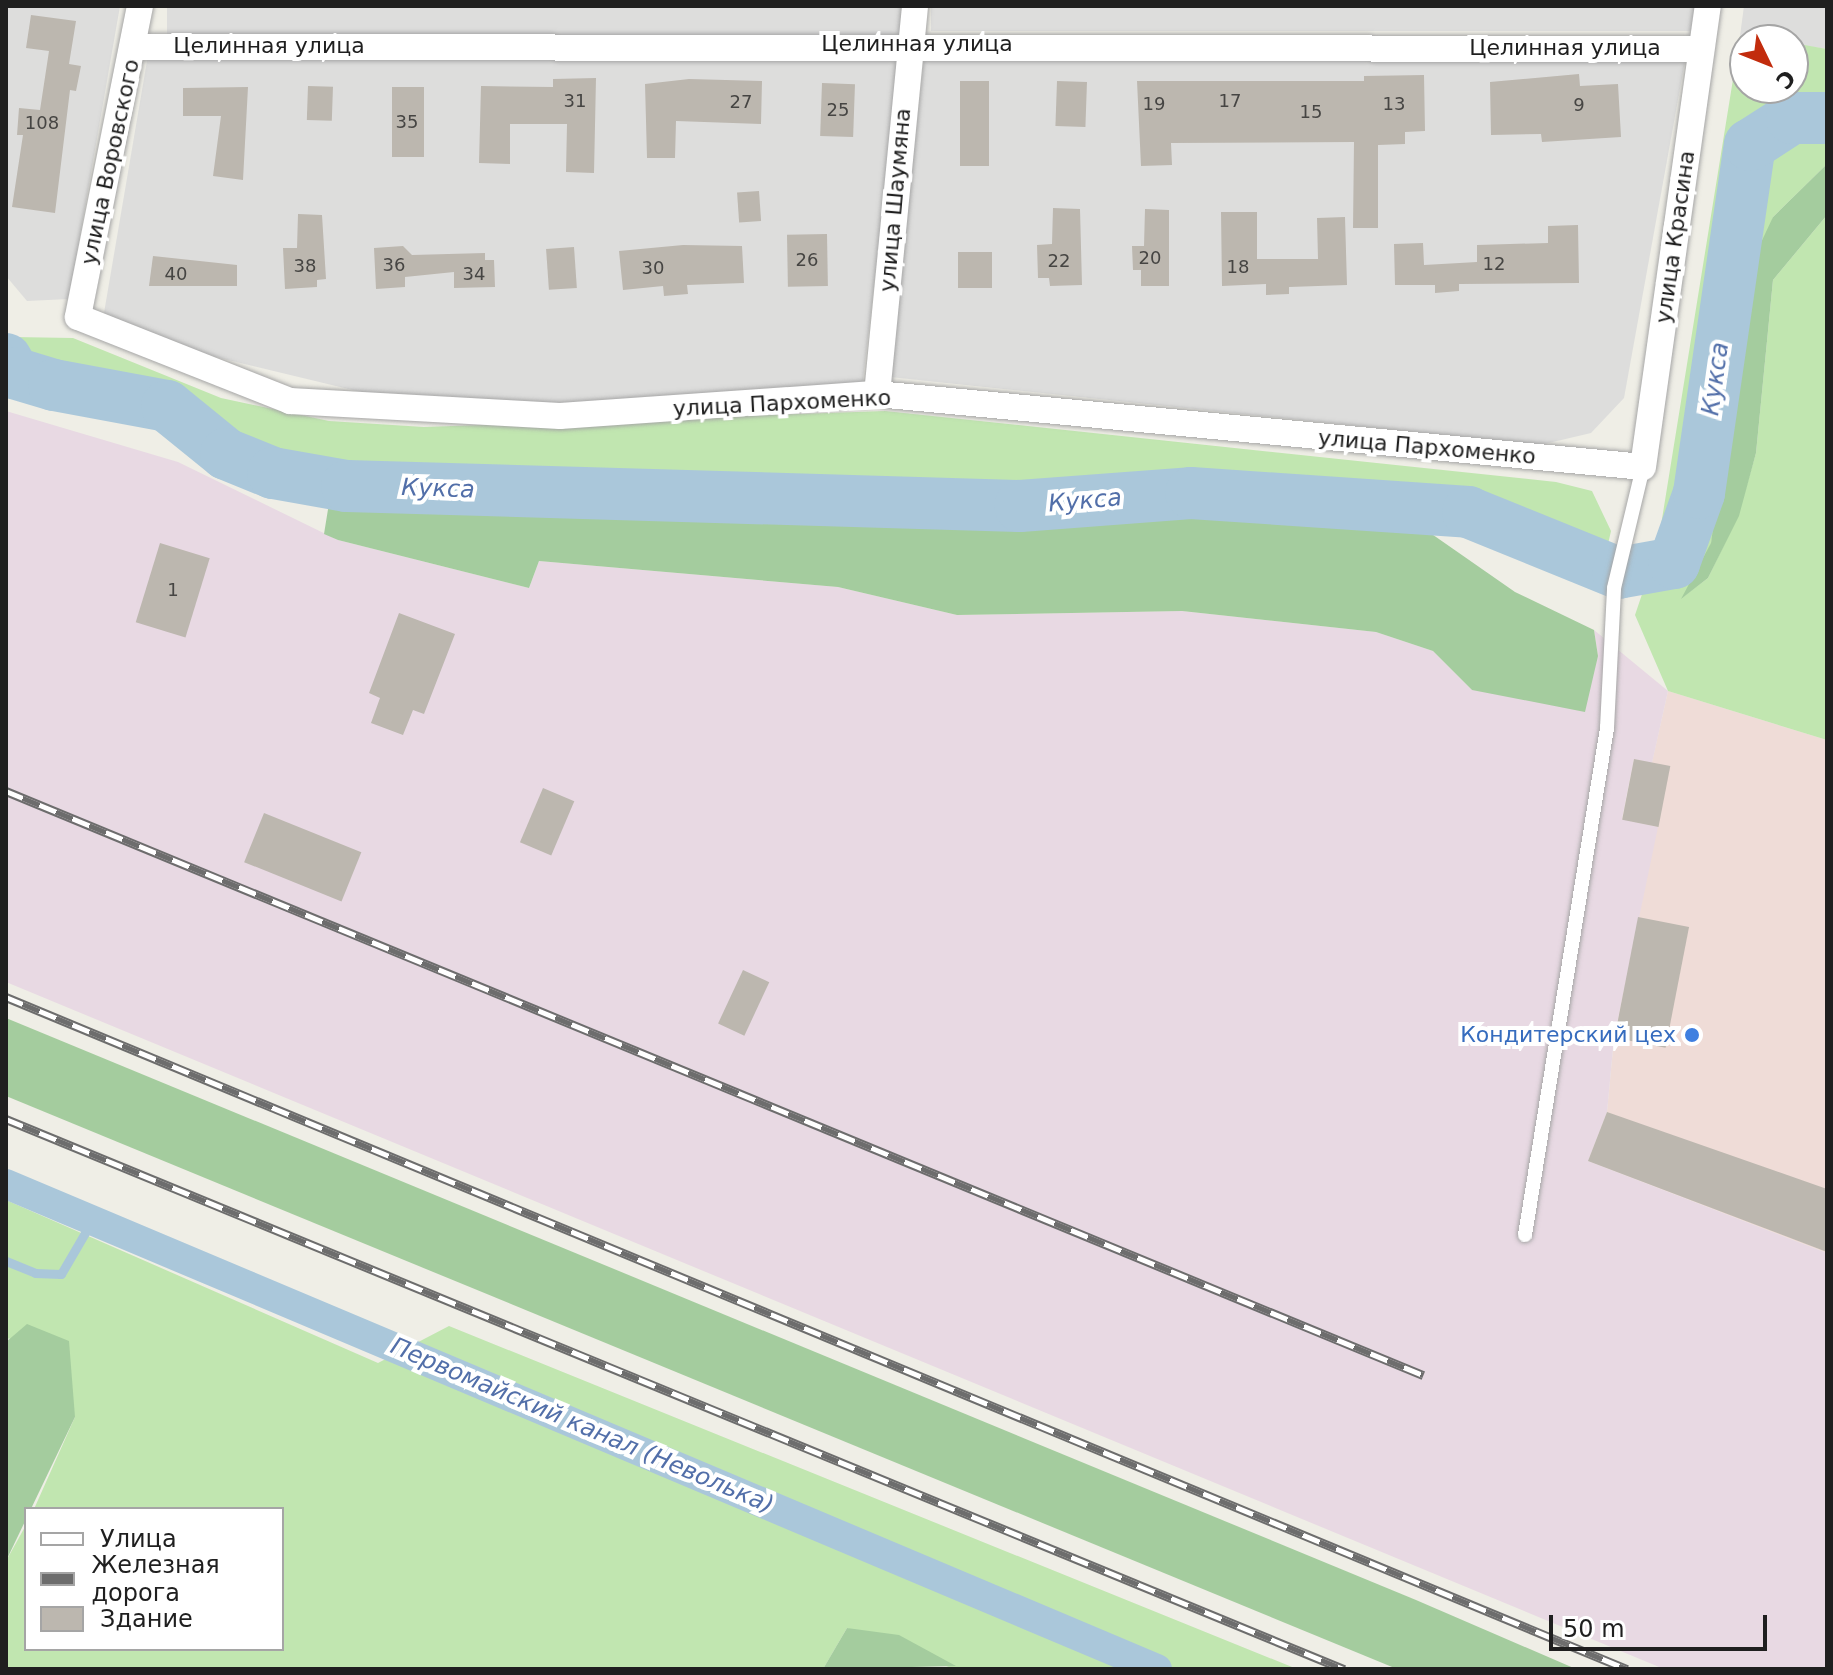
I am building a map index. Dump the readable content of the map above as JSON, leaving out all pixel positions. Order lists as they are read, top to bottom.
{
  "streets": {
    "street": [
      "Целинная улица",
      "улица Воровского",
      "улица Шаумяна",
      "улица Красина",
      "улица Пархоменко"
    ]
  },
  "crossings": [
    ["Целинная улица", "улица Воровского"],
    ["Целинная улица", "улица Шаумяна"],
    ["Целинная улица", "улица Красина"],
    ["улица Воровского", "улица Пархоменко"],
    ["улица Шаумяна", "улица Пархоменко"],
    ["улица Красина", "улица Пархоменко"]
  ],
  "water": ["Кукса", "Первомайский канал (Неволька)"],
  "places": ["Кондитерский цех"],
  "house_numbers": [
    "31",
    "17",
    "27",
    "19",
    "13",
    "9",
    "25",
    "15",
    "35",
    "108",
    "20",
    "26",
    "22",
    "12",
    "36",
    "38",
    "18",
    "30",
    "40",
    "34",
    "1"
  ],
  "legend": ["Улица", "Железная дорога", "Здание"],
  "scale_bar": "50 m",
  "north": "bottom right"
}
